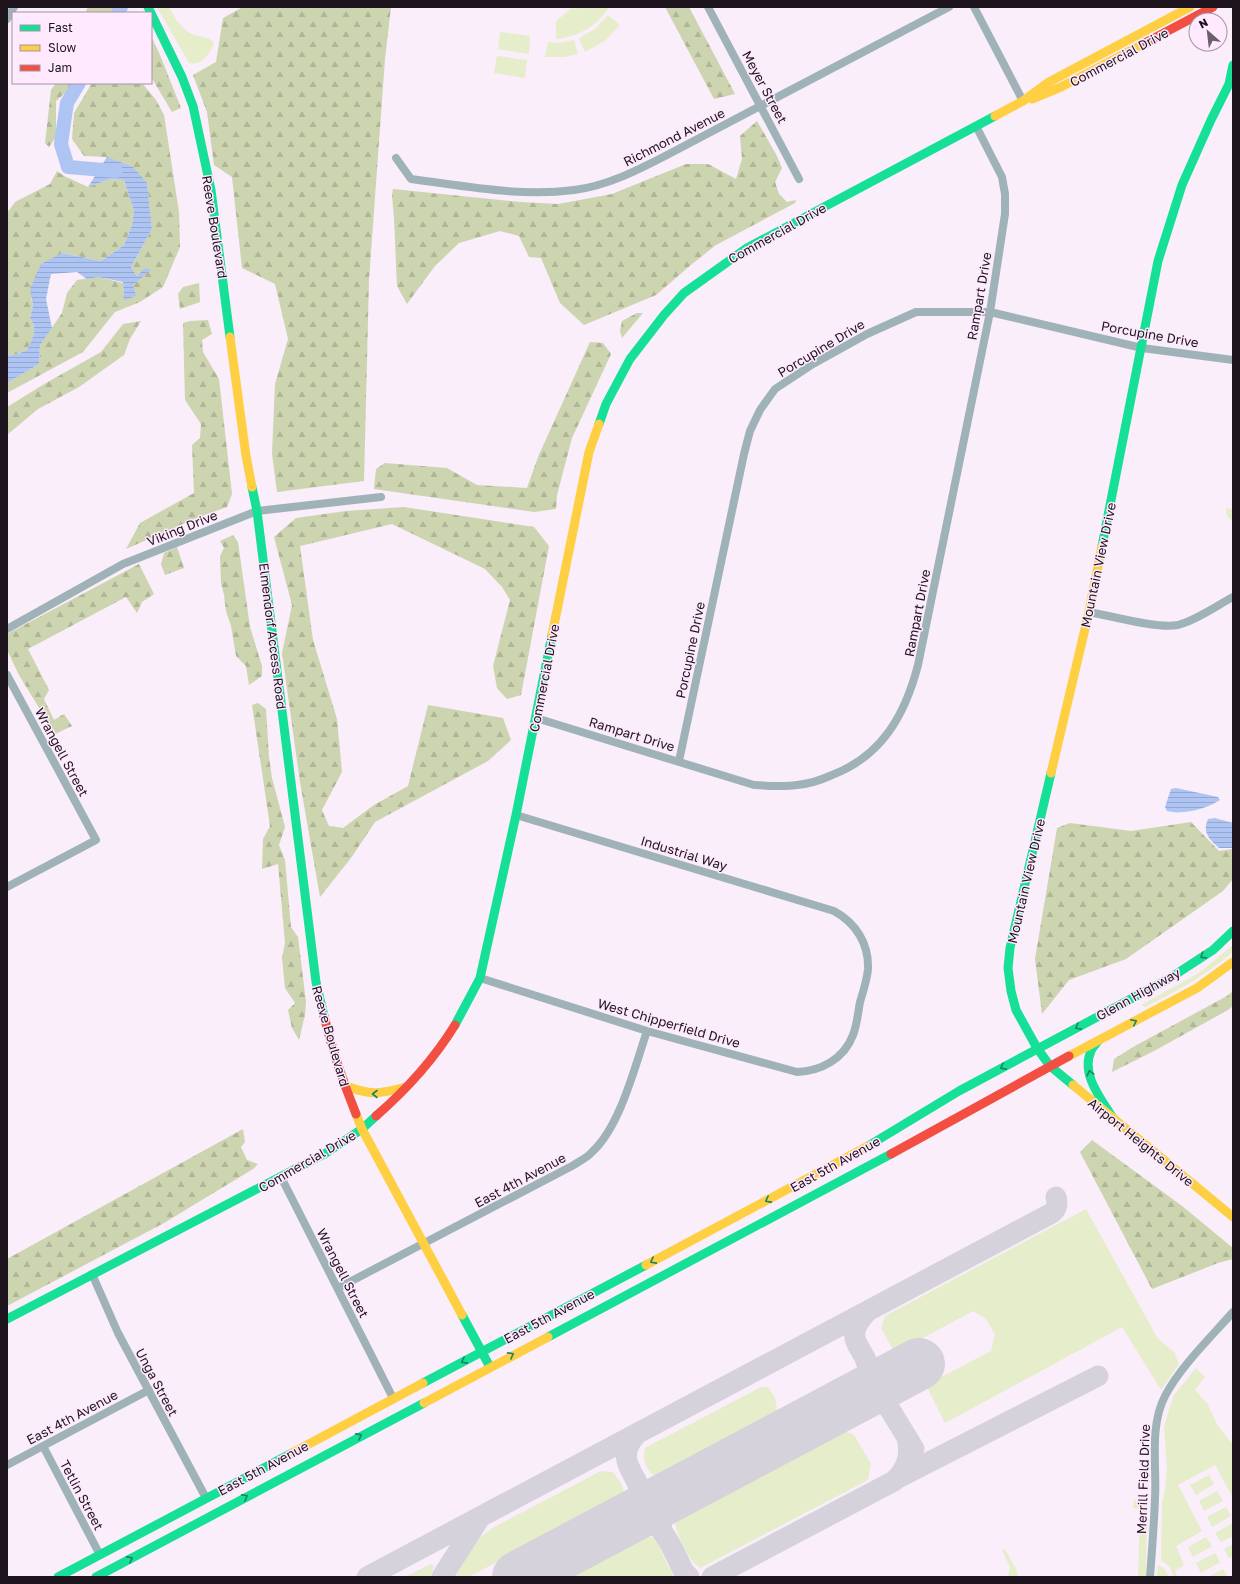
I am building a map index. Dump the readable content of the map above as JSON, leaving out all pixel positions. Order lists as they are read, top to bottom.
{
  "streets": {
    "main road": [
      "Commercial Drive",
      "Reeve Boulevard",
      "Mountain View Drive",
      "Elmendorf Access Road",
      "Glenn Highway",
      "Airport Heights Drive",
      "East 5th Avenue"
    ],
    "street": [
      "Meyer Street",
      "Richmond Avenue",
      "Rampart Drive",
      "Porcupine Drive",
      "Viking Drive",
      "Wrangell Street",
      "Industrial Way",
      "West Chipperfield Drive",
      "East 4th Avenue",
      "Unga Street",
      "Merrill Field Drive",
      "Tetlin Street"
    ]
  },
  "crossings": [
    ["Commercial Drive", "Reeve Boulevard"],
    ["Commercial Drive", "Rampart Drive"],
    ["Commercial Drive", "Wrangell Street"],
    ["Commercial Drive", "Industrial Way"],
    ["Commercial Drive", "West Chipperfield Drive"],
    ["Commercial Drive", "Unga Street"],
    ["Meyer Street", "Richmond Avenue"],
    ["Reeve Boulevard", "Elmendorf Access Road"],
    ["Reeve Boulevard", "East 5th Avenue"],
    ["Reeve Boulevard", "East 4th Avenue"],
    ["Rampart Drive", "Porcupine Drive"],
    ["Porcupine Drive", "Mountain View Drive"],
    ["Viking Drive", "Elmendorf Access Road"],
    ["Mountain View Drive", "Glenn Highway"],
    ["Mountain View Drive", "Airport Heights Drive"],
    ["Mountain View Drive", "East 5th Avenue"],
    ["Wrangell Street", "East 5th Avenue"],
    ["Wrangell Street", "East 4th Avenue"],
    ["Industrial Way", "West Chipperfield Drive"],
    ["Glenn Highway", "Airport Heights Drive"],
    ["Glenn Highway", "East 5th Avenue"],
    ["West Chipperfield Drive", "East 4th Avenue"],
    ["Airport Heights Drive", "East 5th Avenue"],
    ["East 5th Avenue", "Unga Street"],
    ["East 5th Avenue", "Tetlin Street"],
    ["East 4th Avenue", "Unga Street"],
    ["East 4th Avenue", "Tetlin Street"]
  ],
  "legend": ["Fast", "Slow", "Jam"],
  "north": "top left"
}
